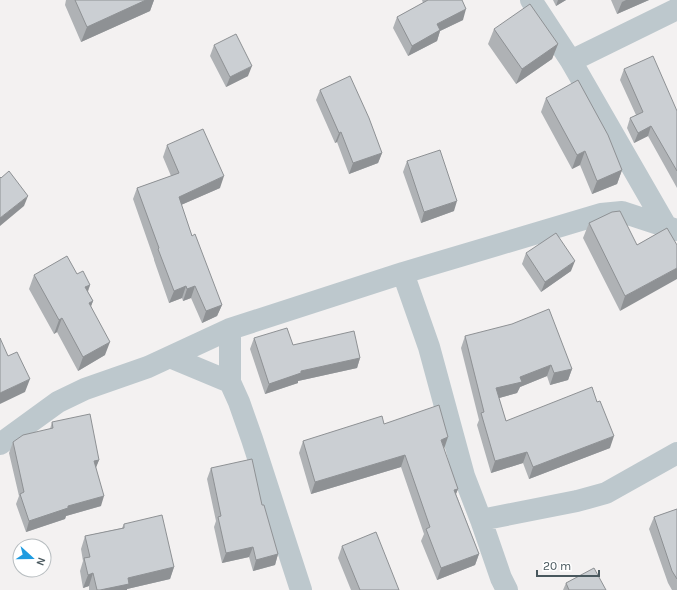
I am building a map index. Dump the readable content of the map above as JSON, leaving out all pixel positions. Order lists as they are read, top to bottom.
{
  "scale_bar": "20 m",
  "north": "right"
}
